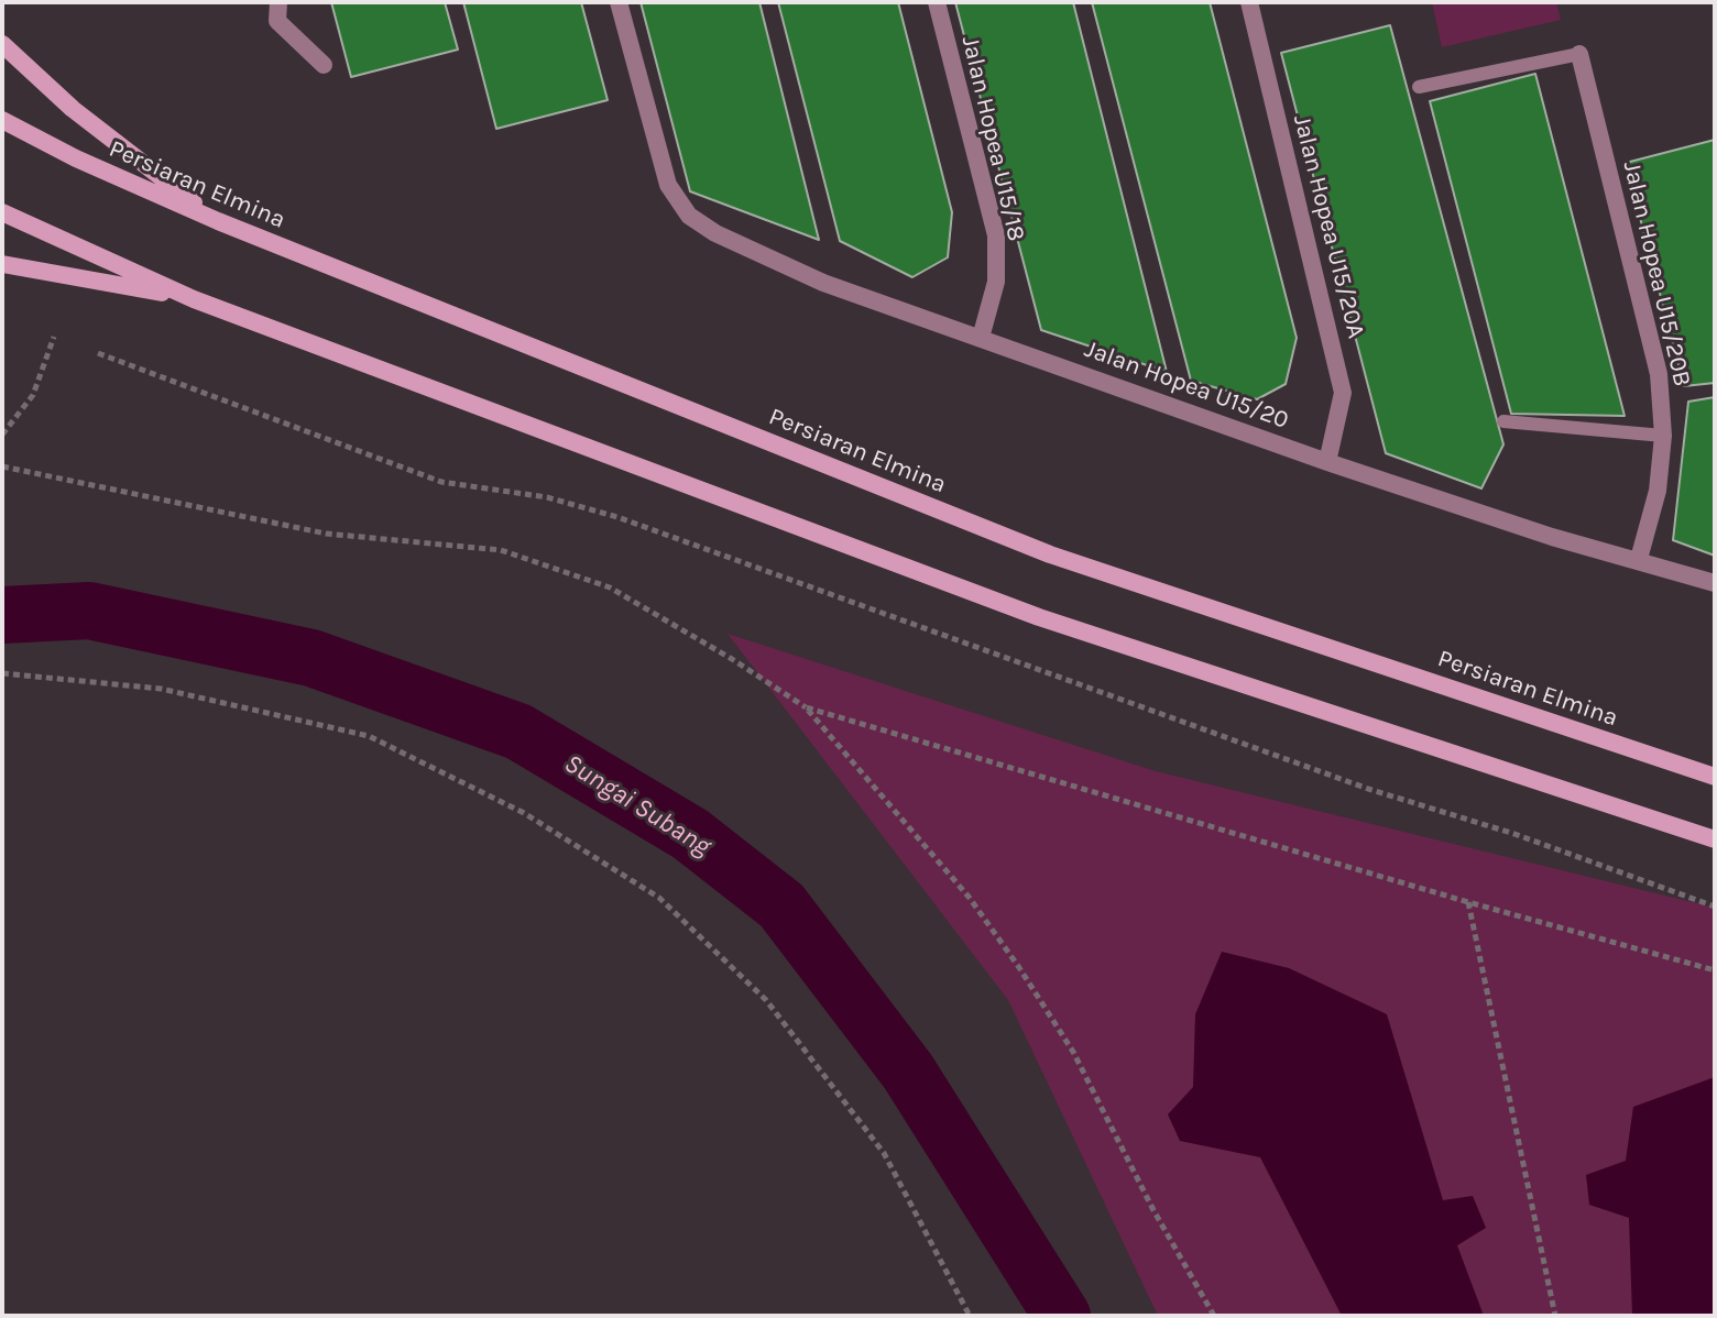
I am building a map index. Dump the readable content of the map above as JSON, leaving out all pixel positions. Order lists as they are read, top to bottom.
{
  "streets": {
    "main road": ["Persiaran Elmina"],
    "street": [
      "Jalan Hopea U15/18",
      "Jalan Hopea U15/20A",
      "Jalan Hopea U15/20B",
      "Jalan Hopea U15/20"
    ]
  },
  "crossings": [
    ["Jalan Hopea U15/18", "Jalan Hopea U15/20"],
    ["Jalan Hopea U15/20A", "Jalan Hopea U15/20"],
    ["Jalan Hopea U15/20B", "Jalan Hopea U15/20"]
  ],
  "water": ["Sungai Subang"]
}
